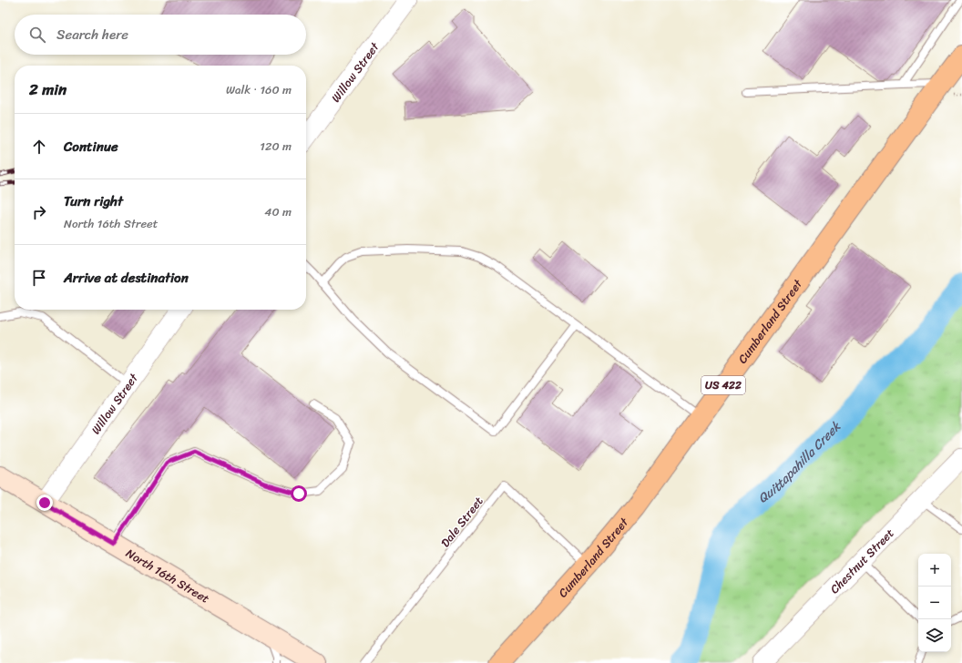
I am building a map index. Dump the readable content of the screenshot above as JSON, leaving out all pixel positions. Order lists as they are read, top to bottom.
{
  "streets": {
    "highway": ["Cumberland Street", "US 422"],
    "main road": ["North 16th Street"],
    "street": ["Willow Street", "Chestnut Street"],
    "lane": ["Dale Street"]
  },
  "crossings": [
    ["Willow Street", "North 16th Street"],
    ["Cumberland Street", "Dale Street"]
  ],
  "water": ["Quittapahilla Creek"],
  "page": {
    "search": "Search here",
    "heading": ["2 min", "Walk · 160 m"],
    "list": [
      ["Continue", "120 m"],
      ["Turn right", "North 16th Street", "40 m"],
      "Arrive at destination"
    ],
    "map_buttons": ["+", "−"]
  }
}
